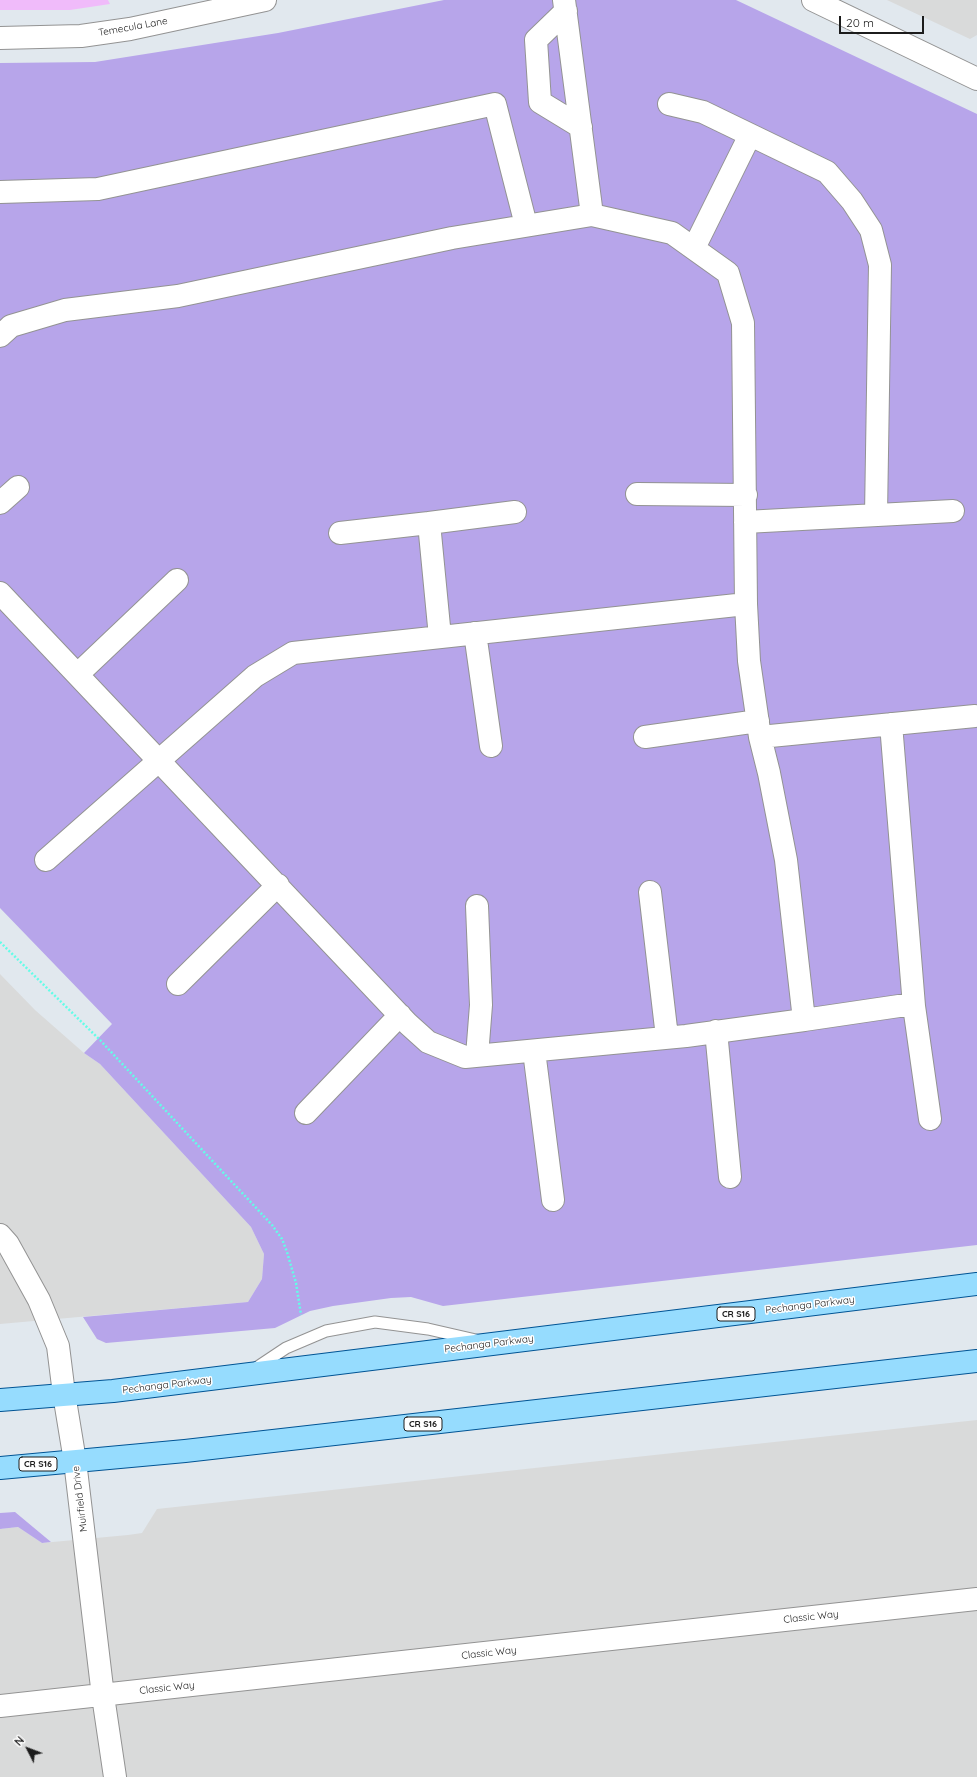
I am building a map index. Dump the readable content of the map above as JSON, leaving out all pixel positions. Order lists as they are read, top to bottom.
{
  "streets": {
    "main road": ["Pechanga Parkway", "CR S16"],
    "street": ["Temecula Lane", "Muirfield Drive", "Classic Way"]
  },
  "crossings": [
    ["Pechanga Parkway", "Muirfield Drive"],
    ["CR S16", "Muirfield Drive"],
    ["Muirfield Drive", "Classic Way"]
  ],
  "scale_bar": "20 m",
  "north": "top left"
}
